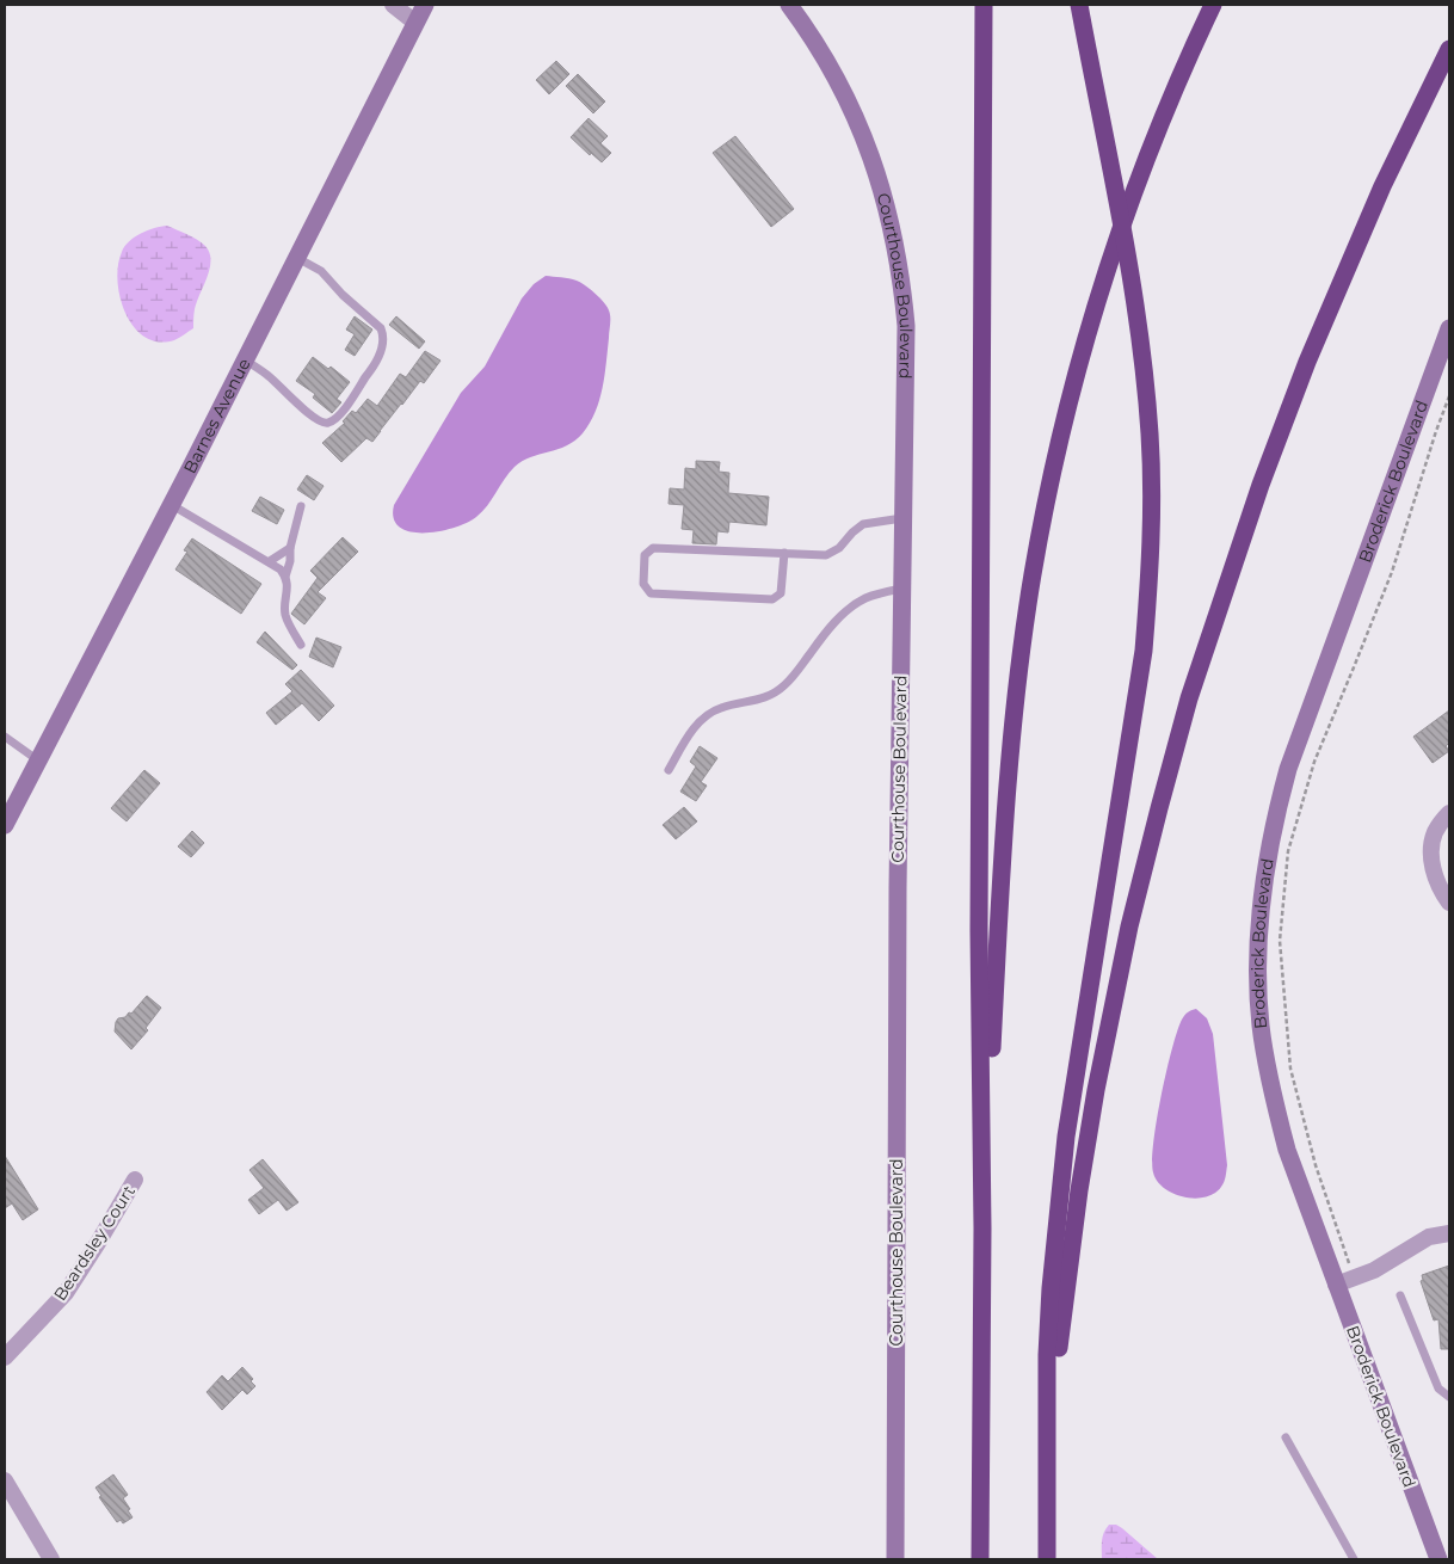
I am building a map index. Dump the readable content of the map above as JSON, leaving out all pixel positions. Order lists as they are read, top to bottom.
{
  "streets": {
    "street": [
      "Courthouse Boulevard",
      "Barnes Avenue",
      "Broderick Boulevard",
      "Beardsley Court"
    ]
  }
}
